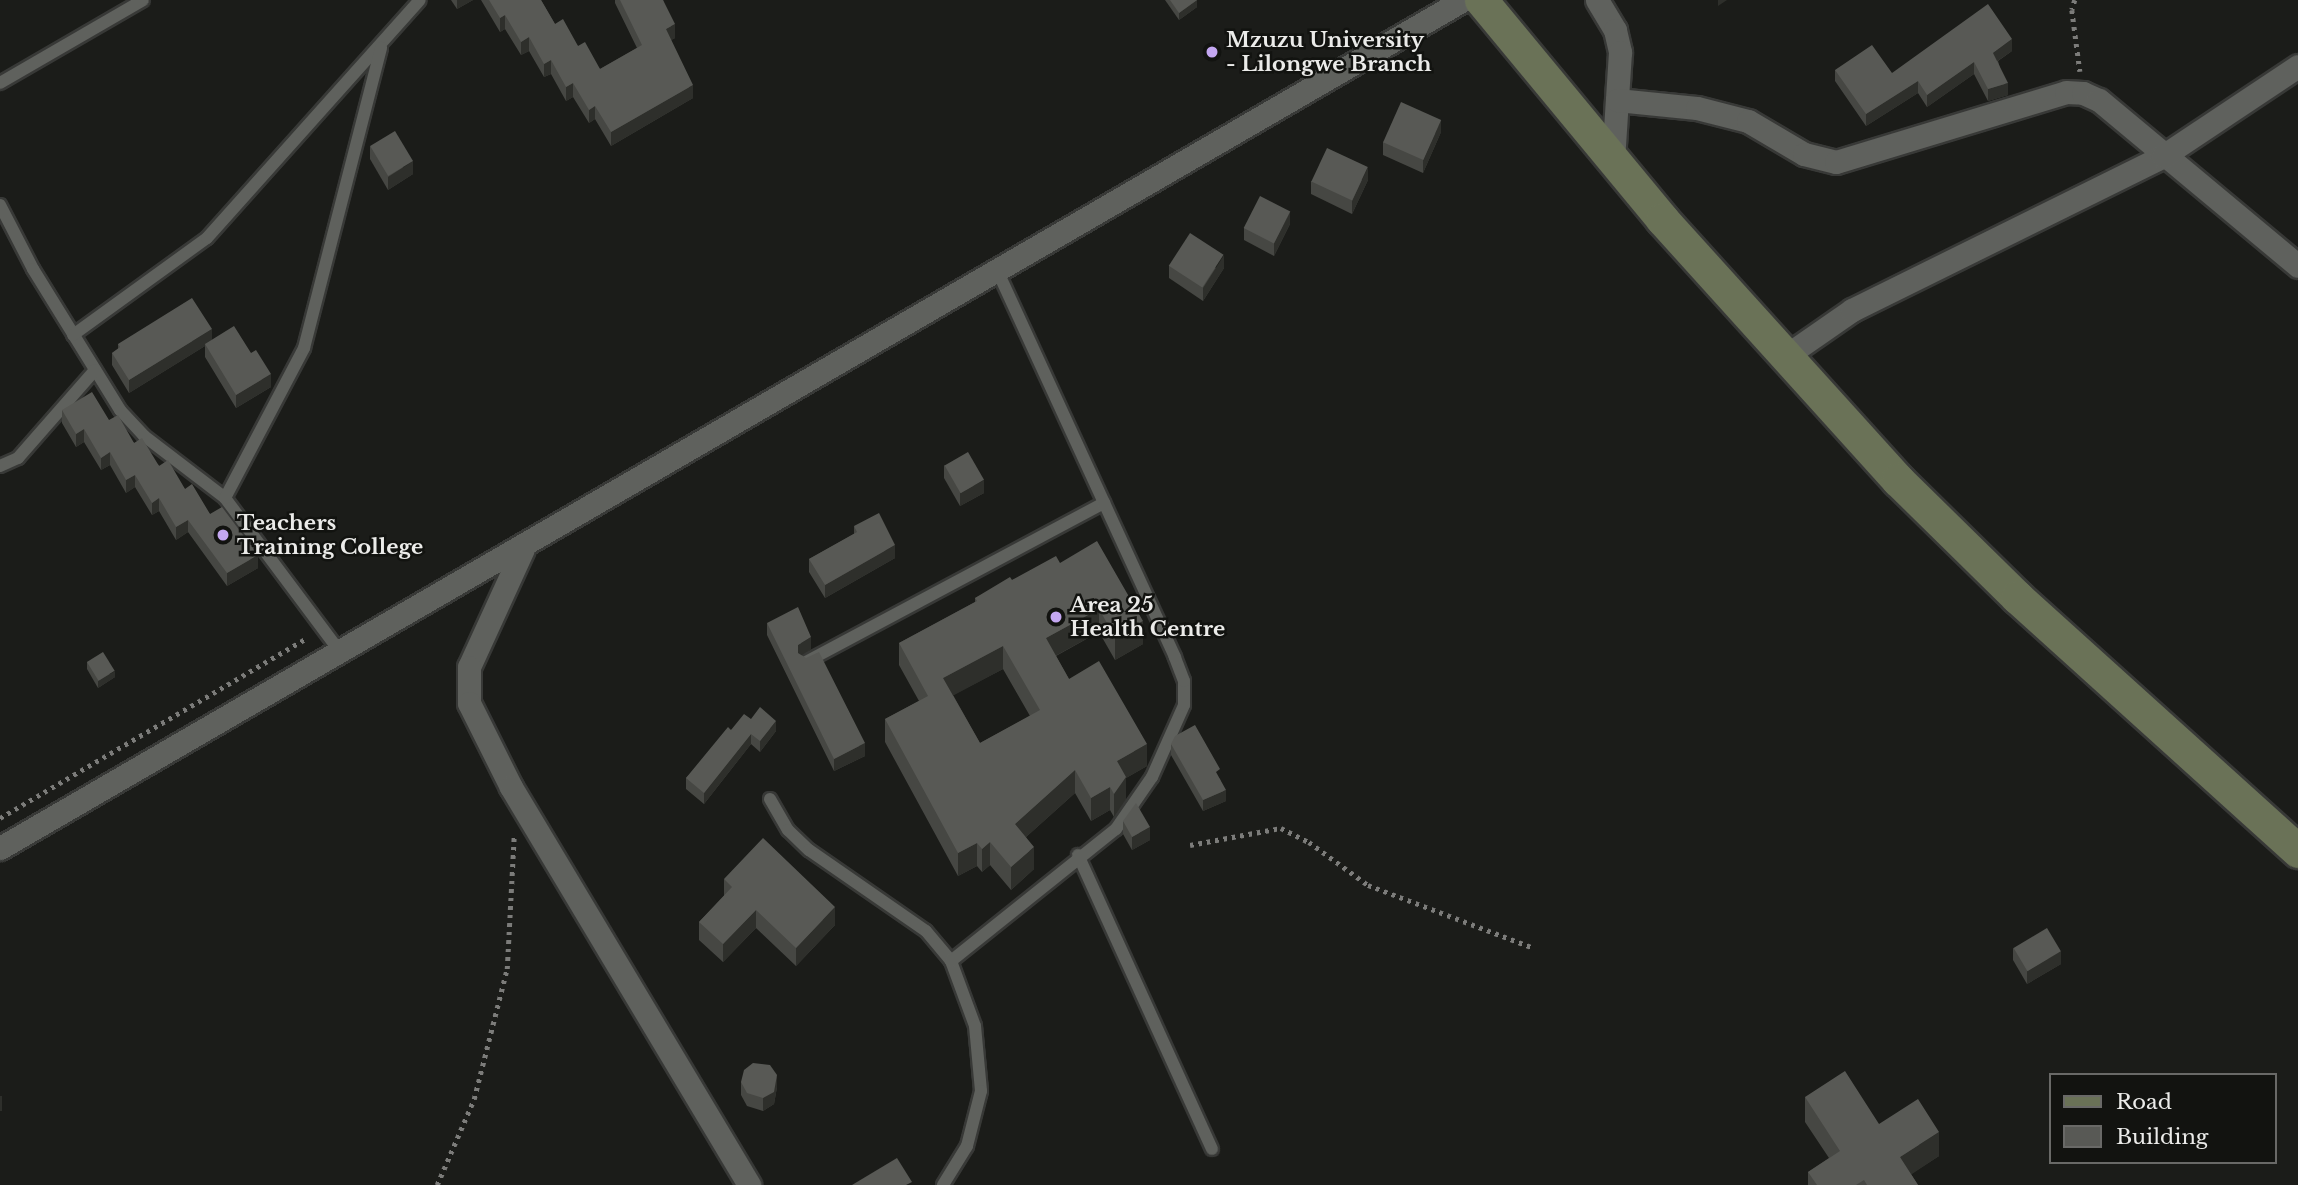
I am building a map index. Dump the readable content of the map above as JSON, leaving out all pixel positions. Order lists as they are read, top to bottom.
{
  "places": ["Mzuzu University - Lilongwe Branch", "Teachers Training College", "Area 25 Health Centre"],
  "legend": ["Road", "Building"]
}
